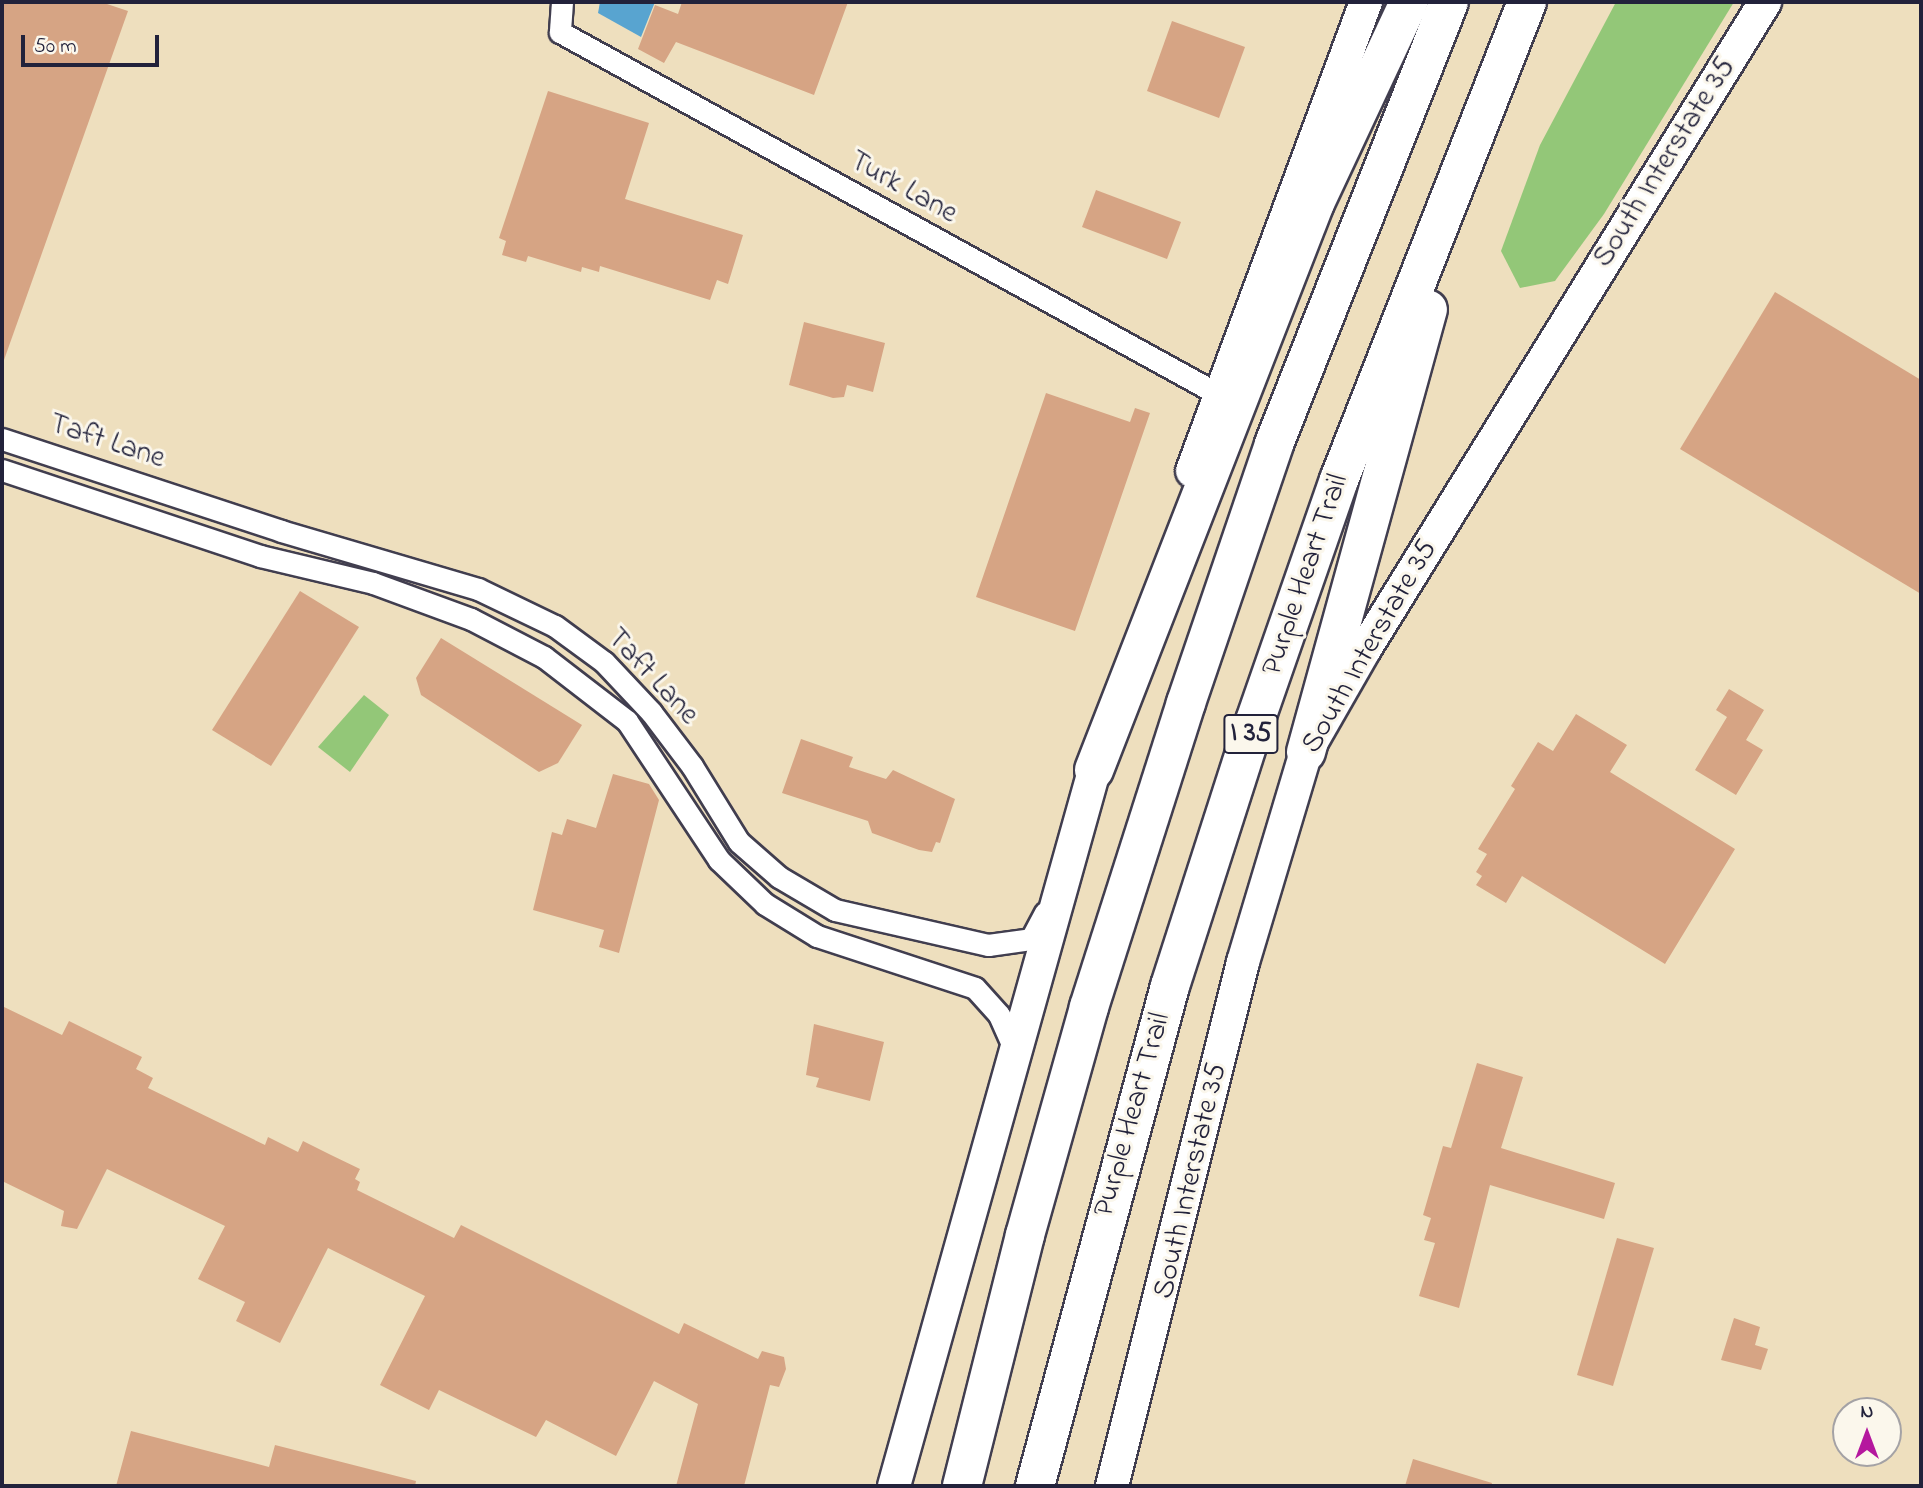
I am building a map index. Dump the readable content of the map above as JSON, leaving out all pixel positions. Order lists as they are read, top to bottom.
{
  "streets": {
    "highway": ["Purple Heart Trail", "I 35"],
    "main road": ["South Interstate 35"],
    "street": ["Turk Lane", "Taft Lane"]
  },
  "scale_bar": "50 m",
  "north": "top"
}
